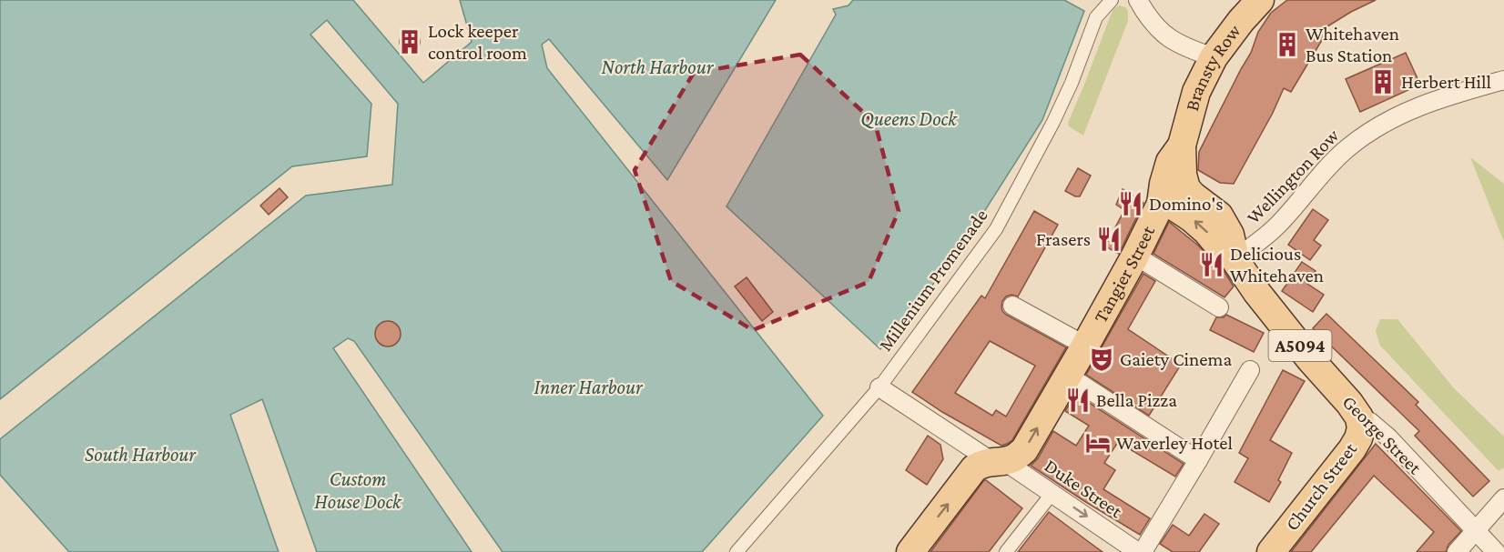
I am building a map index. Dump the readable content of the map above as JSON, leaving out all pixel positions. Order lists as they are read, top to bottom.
{
  "streets": {
    "main road": [
      "Bransty Row",
      "Tangier Street",
      "A5094",
      "George Street",
      "Church Street"
    ],
    "street": ["Wellington Row", "Millenium Promenade", "Duke Street"]
  },
  "crossings": [
    ["Bransty Row", "Tangier Street"],
    ["Wellington Row", "George Street"],
    ["Tangier Street", "George Street"],
    ["Tangier Street", "Duke Street"],
    ["Millenium Promenade", "Duke Street"],
    ["George Street", "Church Street"]
  ],
  "one_way": ["Tangier Street"],
  "water": [
    "North Harbour",
    "Queens Dock",
    "Inner Harbour",
    "South Harbour",
    "Custom House Dock"
  ],
  "places": {
    "building": ["Lock keeper control room", "Whitehaven Bus Station", "Herbert Hill"],
    "restaurant": [
      "Domino's",
      "Frasers",
      "Delicious Whitehaven",
      "Bella Pizza"
    ],
    "theatre": ["Gaiety Cinema"],
    "hotel": ["Waverley Hotel"]
  }
}
